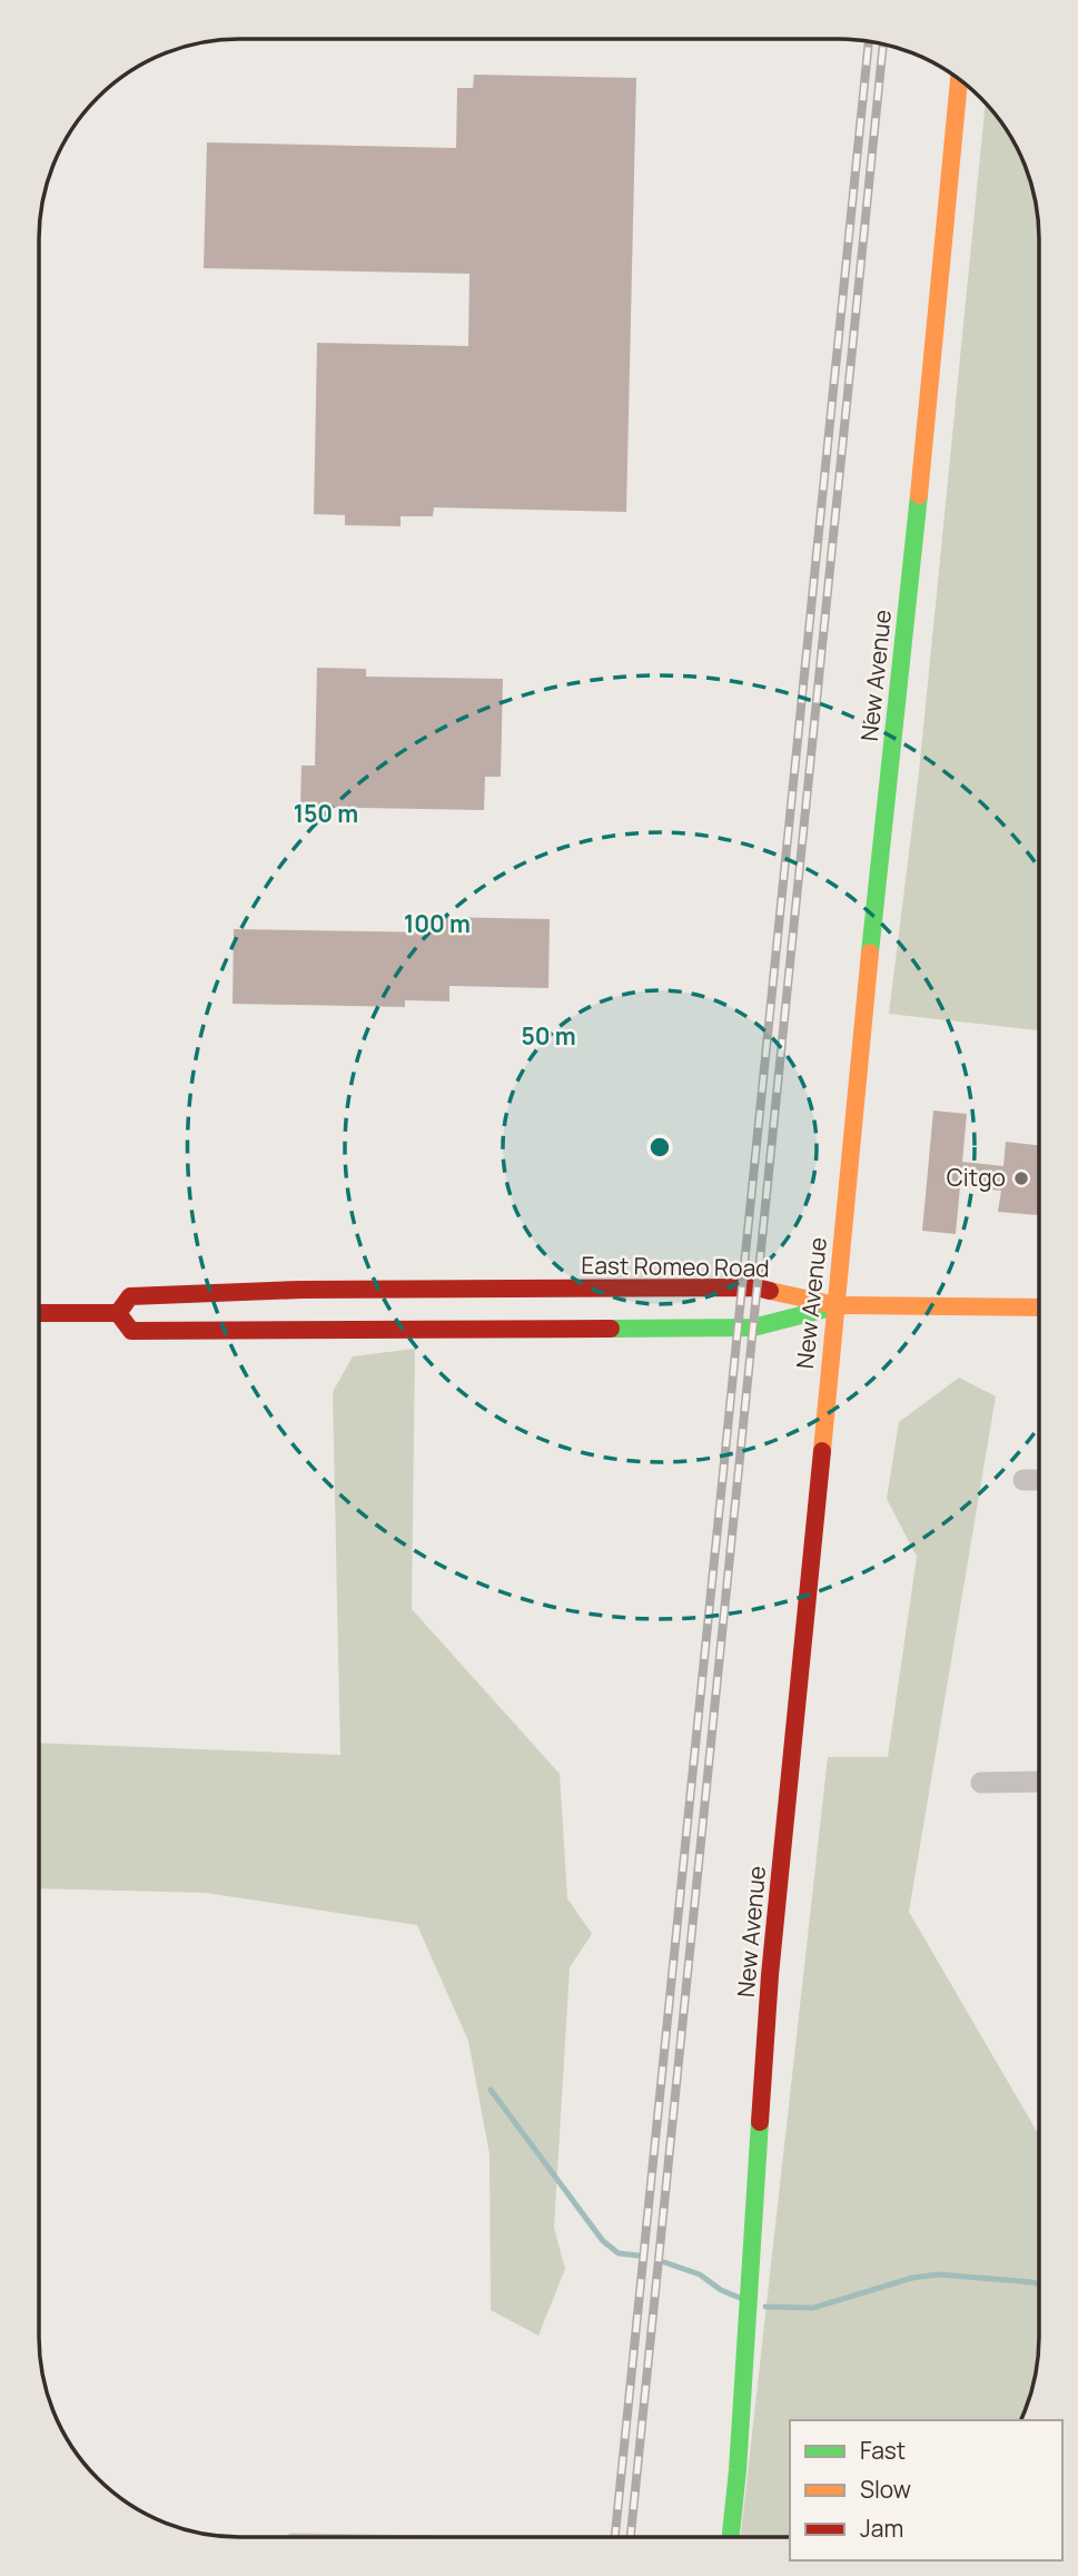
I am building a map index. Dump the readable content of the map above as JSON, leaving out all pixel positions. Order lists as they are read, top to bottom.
{
  "streets": {
    "main road": ["New Avenue", "East Romeo Road"]
  },
  "crossings": [
    ["New Avenue", "East Romeo Road"]
  ],
  "places": ["Citgo"],
  "legend": ["Fast", "Slow", "Jam"],
  "rings": ["150 m", "100 m", "50 m"]
}
